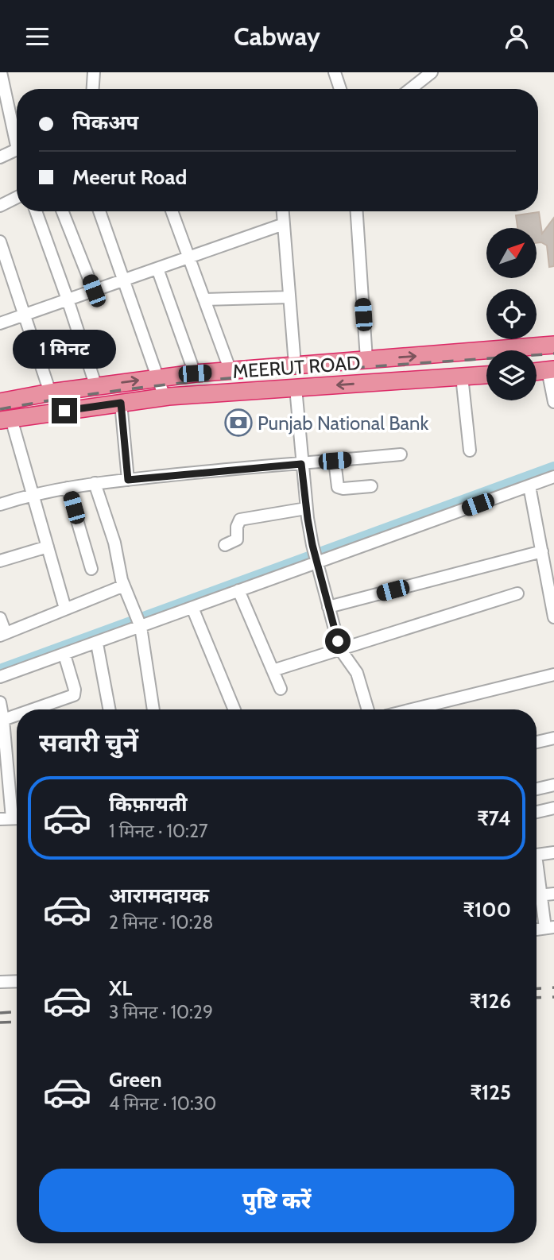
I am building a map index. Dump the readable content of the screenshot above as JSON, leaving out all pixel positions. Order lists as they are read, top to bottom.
{
  "streets": {
    "highway": ["MEERUT ROAD"]
  },
  "places": {
    "bank": ["Punjab National Bank"]
  },
  "north": "top right",
  "page": {
    "header": "Cabway",
    "banner": ["पिकअप", "Meerut Road"],
    "bubble": "1 मिनट",
    "heading": "सवारी चुनें",
    "list": [
      {
        "name": "किफ़ायती",
        "note": "1 मिनट · 10:27",
        "value": "₹74"
      },
      {
        "name": "आरामदायक",
        "note": "2 मिनट · 10:28",
        "value": "₹100"
      },
      {
        "name": "XL",
        "note": "3 मिनट · 10:29",
        "value": "₹126"
      },
      {
        "name": "Green",
        "note": "4 मिनट · 10:30",
        "value": "₹125"
      }
    ],
    "buttons": "पुष्टि करें"
  }
}
